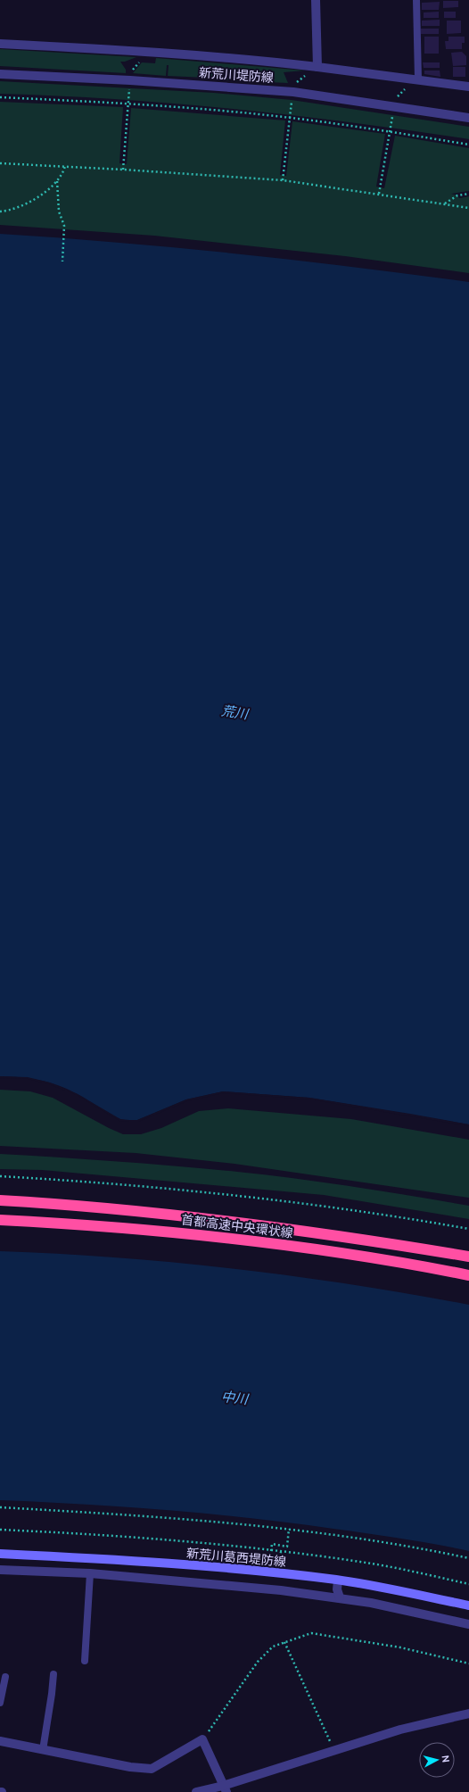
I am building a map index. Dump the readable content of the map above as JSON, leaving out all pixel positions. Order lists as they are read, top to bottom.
{
  "streets": {
    "highway": ["首都高速中央環状線"],
    "main road": ["新荒川葛西堤防線"],
    "street": ["新荒川堤防線"]
  },
  "water": ["荒川", "中川"],
  "north": "right"
}
